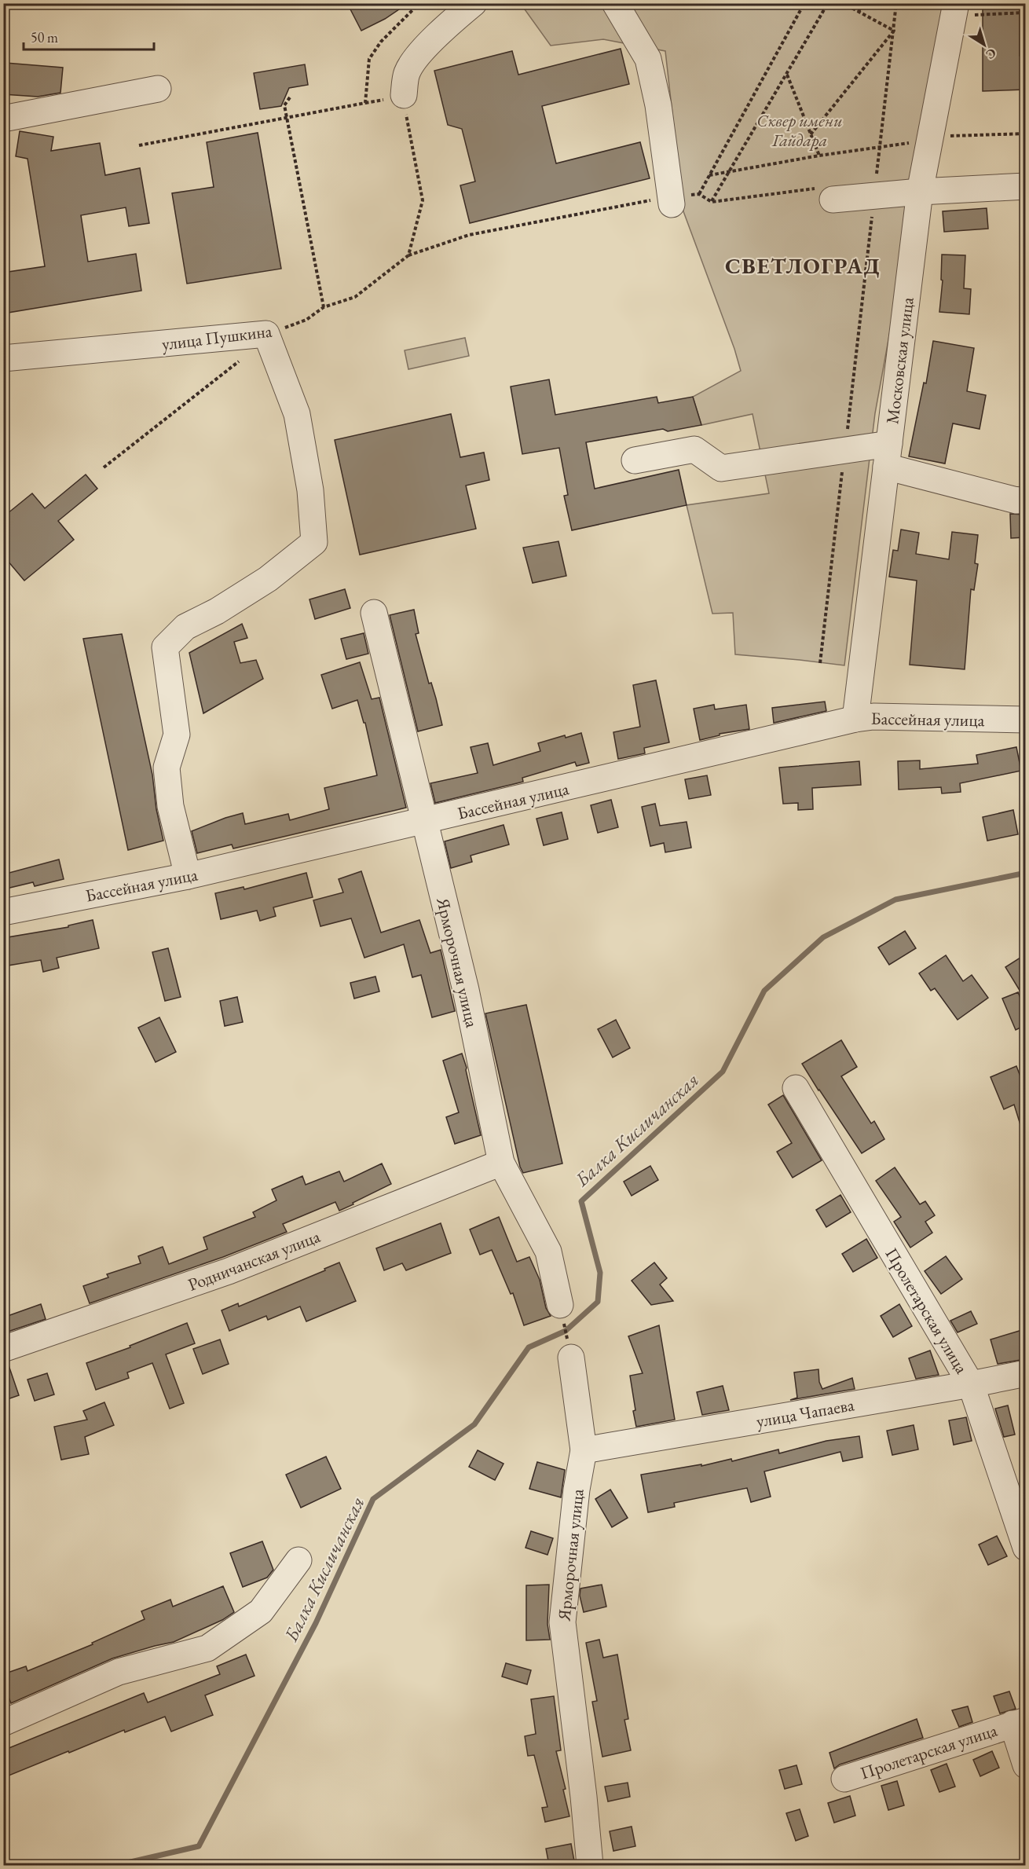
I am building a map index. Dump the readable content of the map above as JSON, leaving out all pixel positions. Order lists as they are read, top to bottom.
{
  "streets": {
    "street": [
      "улица Пушкина",
      "Московская улица",
      "Бассейная улица",
      "Ярморочная улица",
      "Родничанская улица",
      "Пролетарская улица",
      "улица Чапаева"
    ]
  },
  "crossings": [
    ["Московская улица", "Бассейная улица"],
    ["Бассейная улица", "Ярморочная улица"],
    ["Ярморочная улица", "Родничанская улица"],
    ["Ярморочная улица", "улица Чапаева"],
    ["Пролетарская улица", "улица Чапаева"]
  ],
  "districts": ["СВЕТЛОГРАД"],
  "water": ["Балка Кисличанская"],
  "parks": ["Сквер имени Гайдара"],
  "scale_bar": "50 m",
  "north": "bottom right"
}
